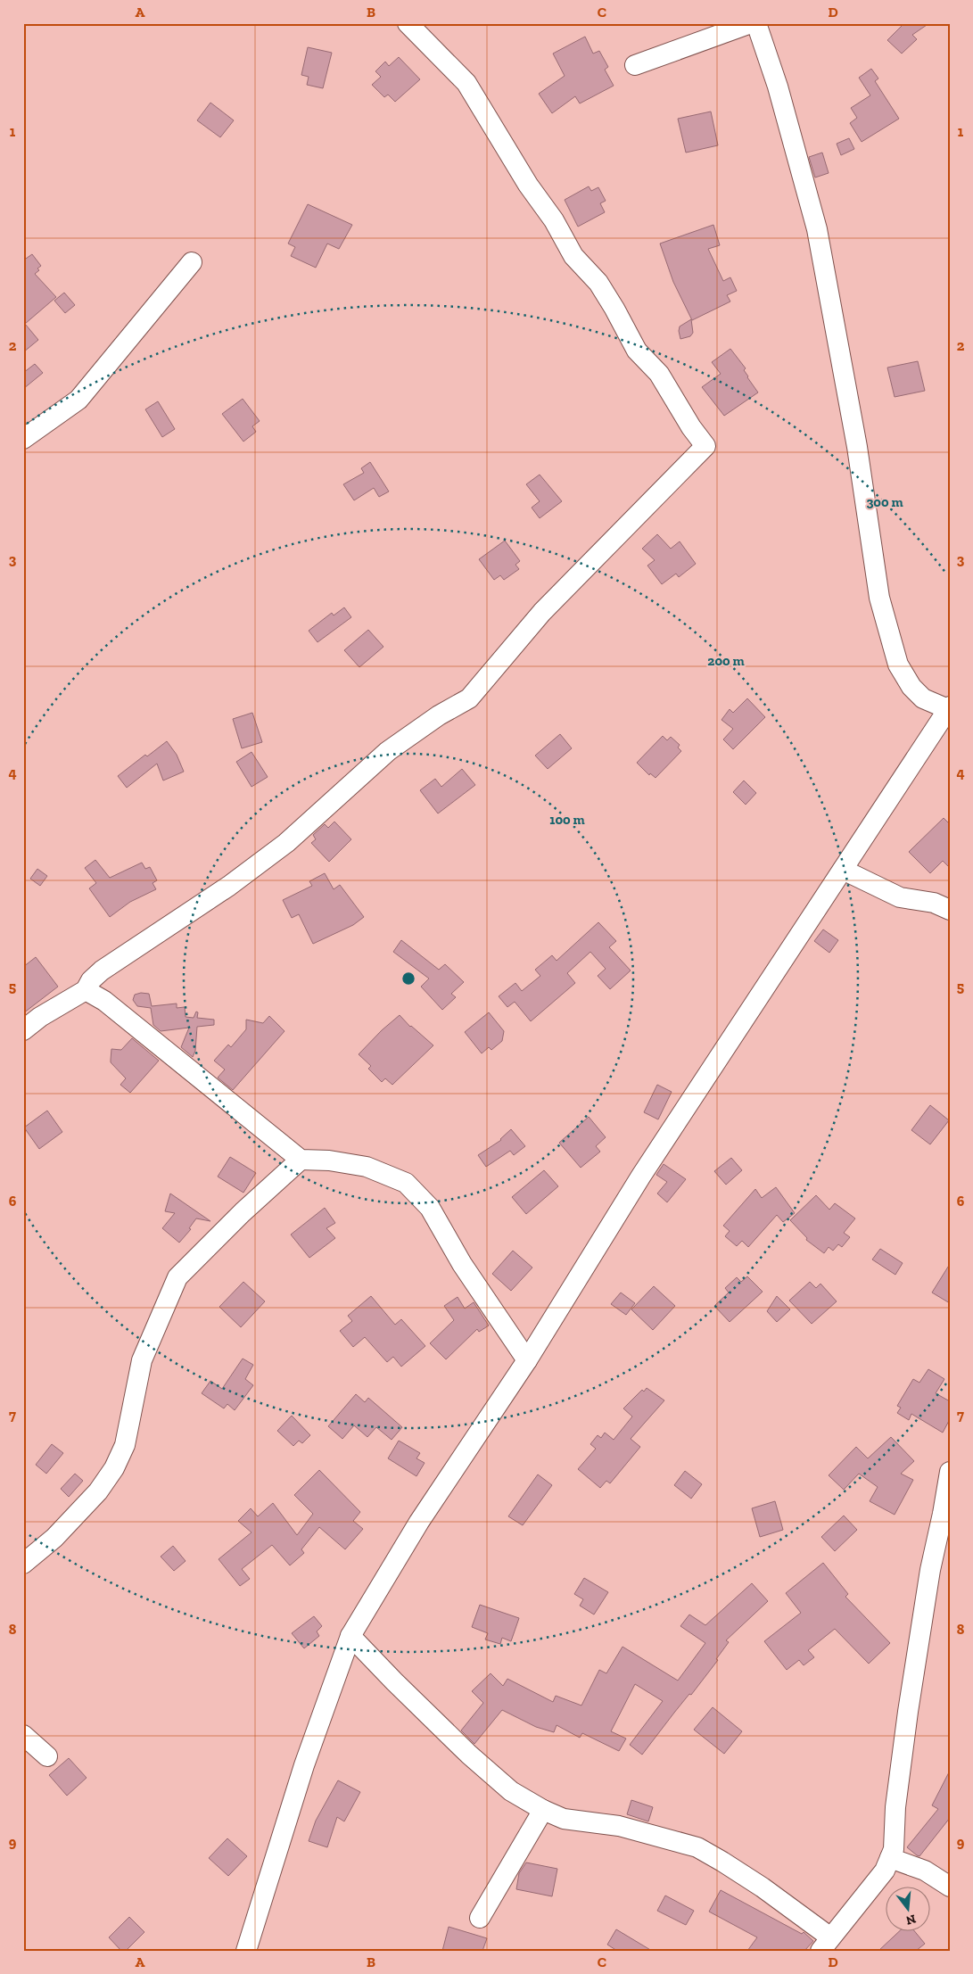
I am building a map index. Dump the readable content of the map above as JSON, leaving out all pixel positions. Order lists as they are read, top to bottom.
{
  "north": "bottom",
  "grid": {
    "columns": [
      "A",
      "B",
      "C",
      "D"
    ],
    "rows": [
      "1",
      "2",
      "3",
      "4",
      "5",
      "6",
      "7",
      "8",
      "9"
    ]
  },
  "rings": ["300 m", "200 m", "100 m"]
}
